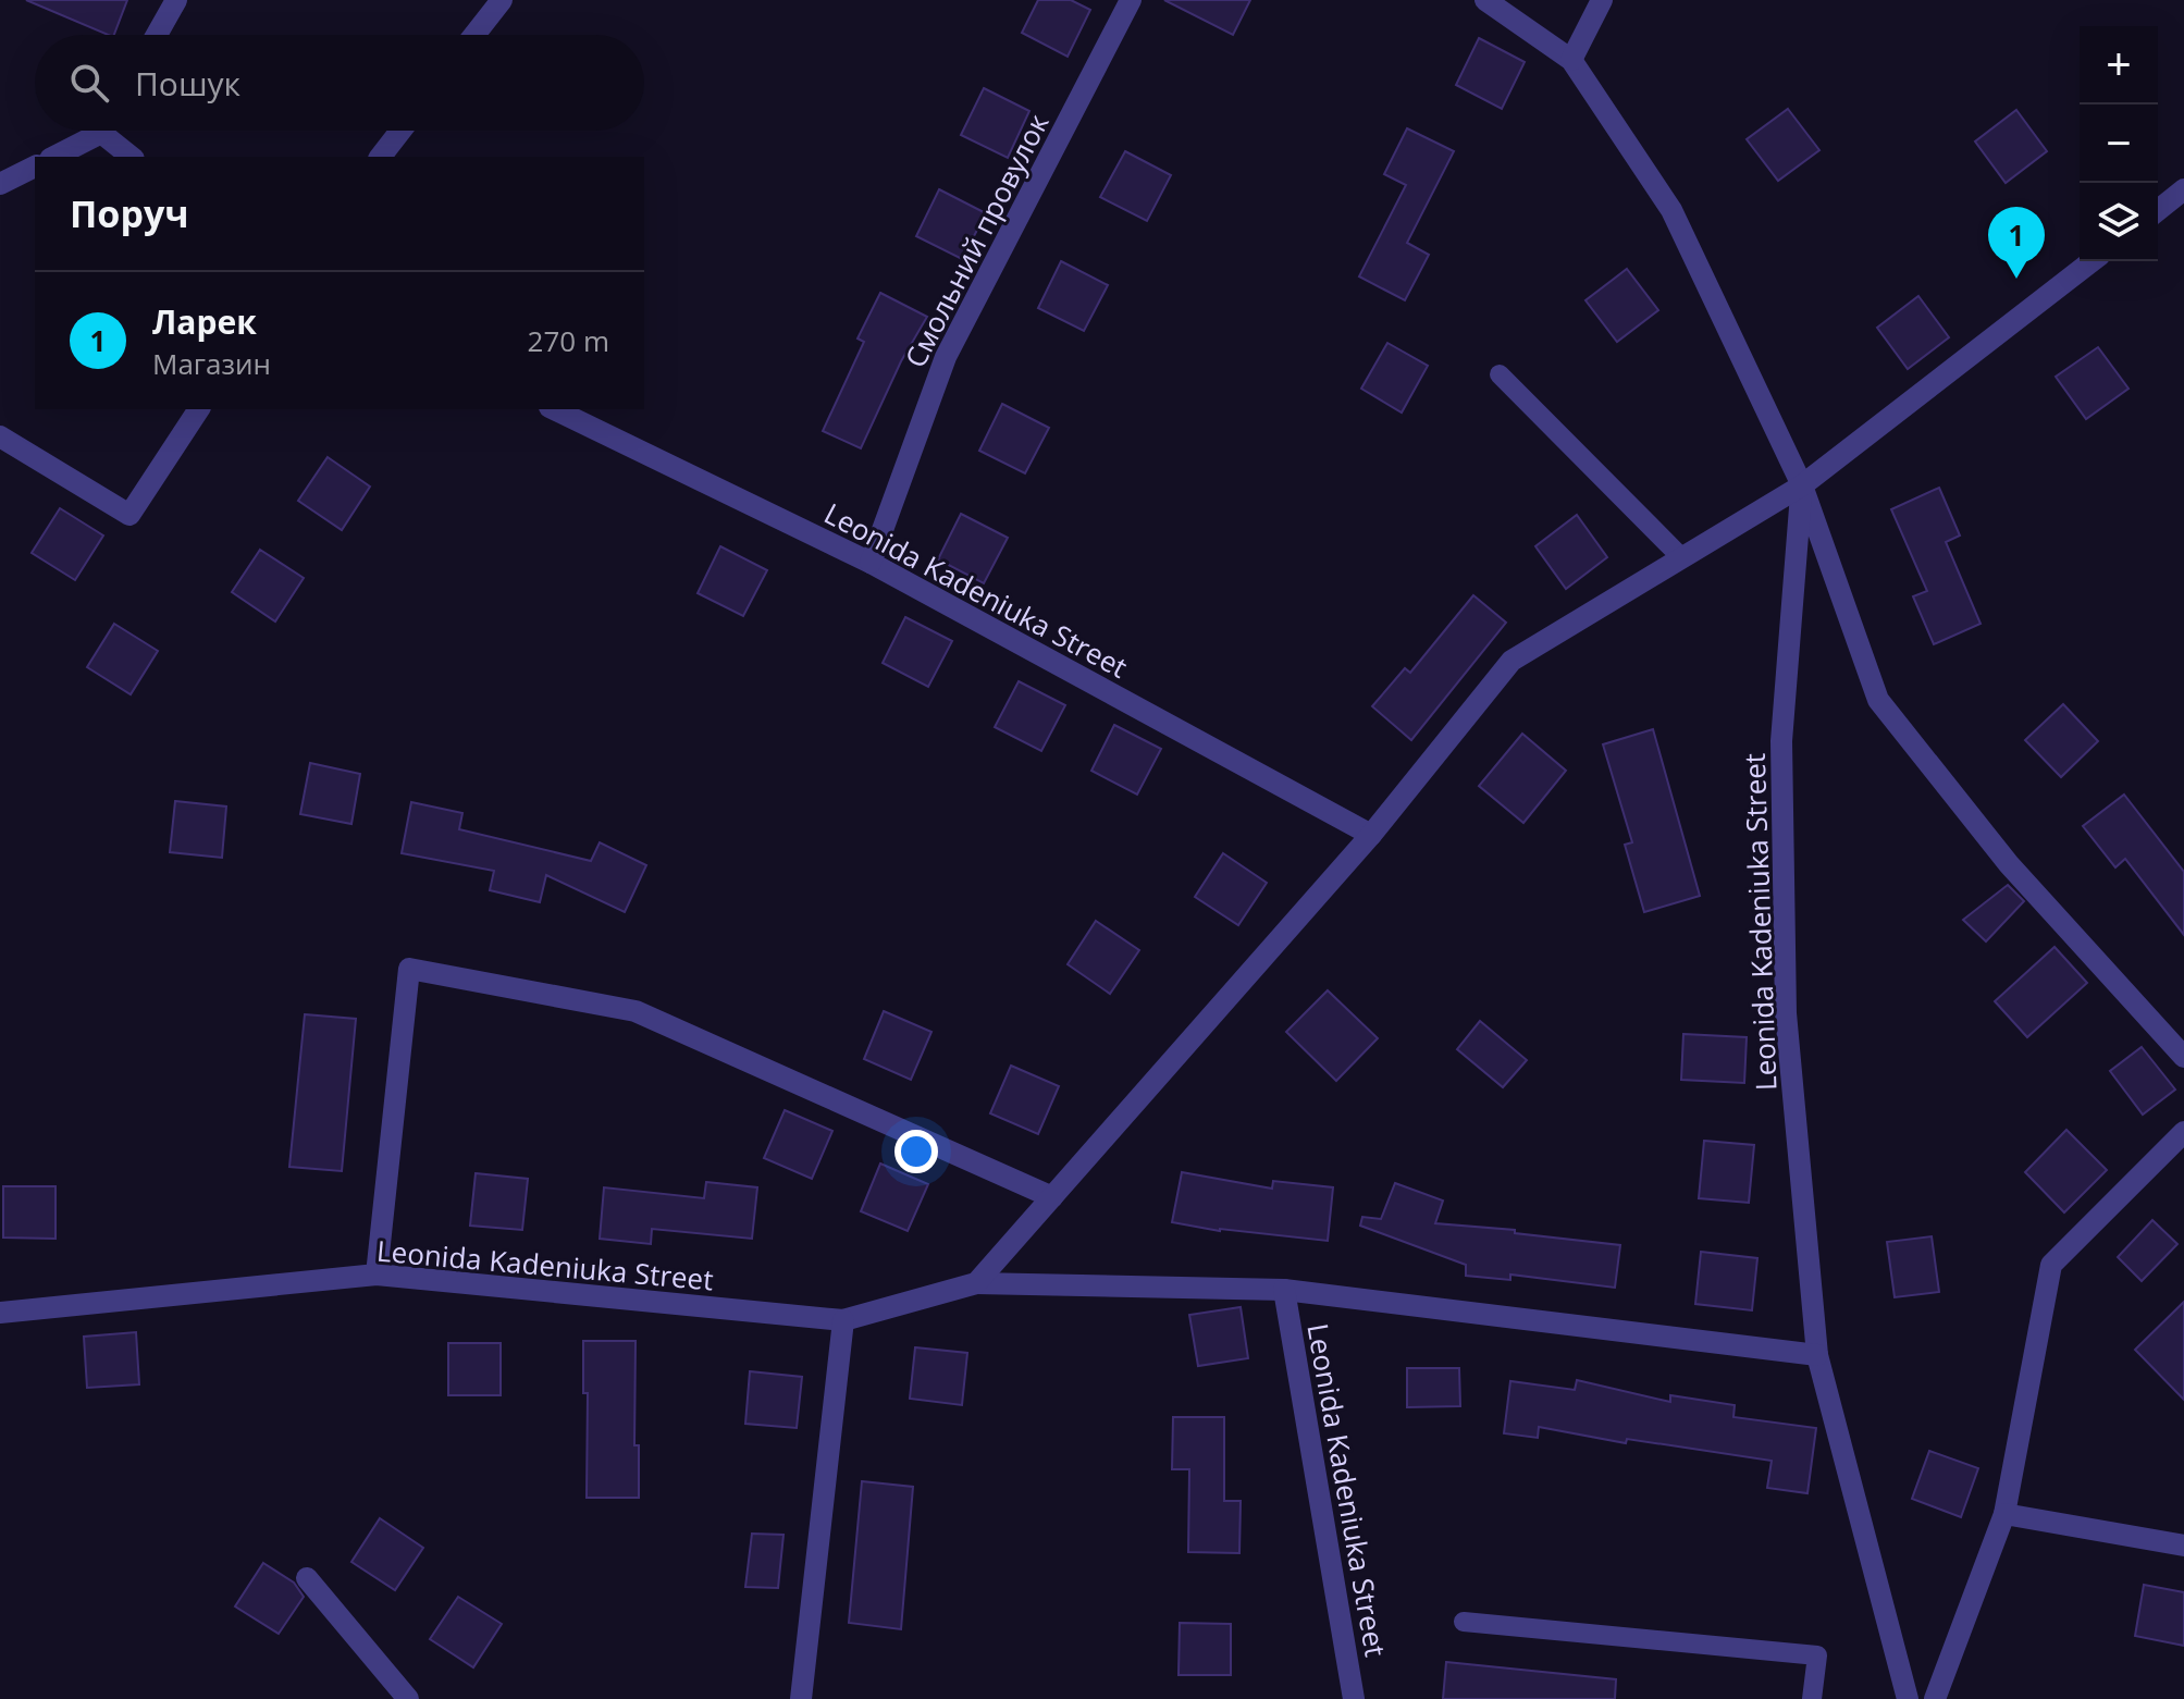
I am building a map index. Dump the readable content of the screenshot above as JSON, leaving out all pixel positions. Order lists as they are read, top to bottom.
{
  "streets": {
    "street": ["Смольний провулок", "Leonida Kadeniuka Street"]
  },
  "crossings": [
    ["Смольний провулок", "Leonida Kadeniuka Street"]
  ],
  "page": {
    "map_buttons": ["+", "−"],
    "search": "Пошук",
    "heading": "Поруч",
    "pins": "1",
    "list": [
      {
        "mark": "1",
        "name": "Ларек",
        "note": "Магазин",
        "value": "270 m"
      }
    ]
  }
}
